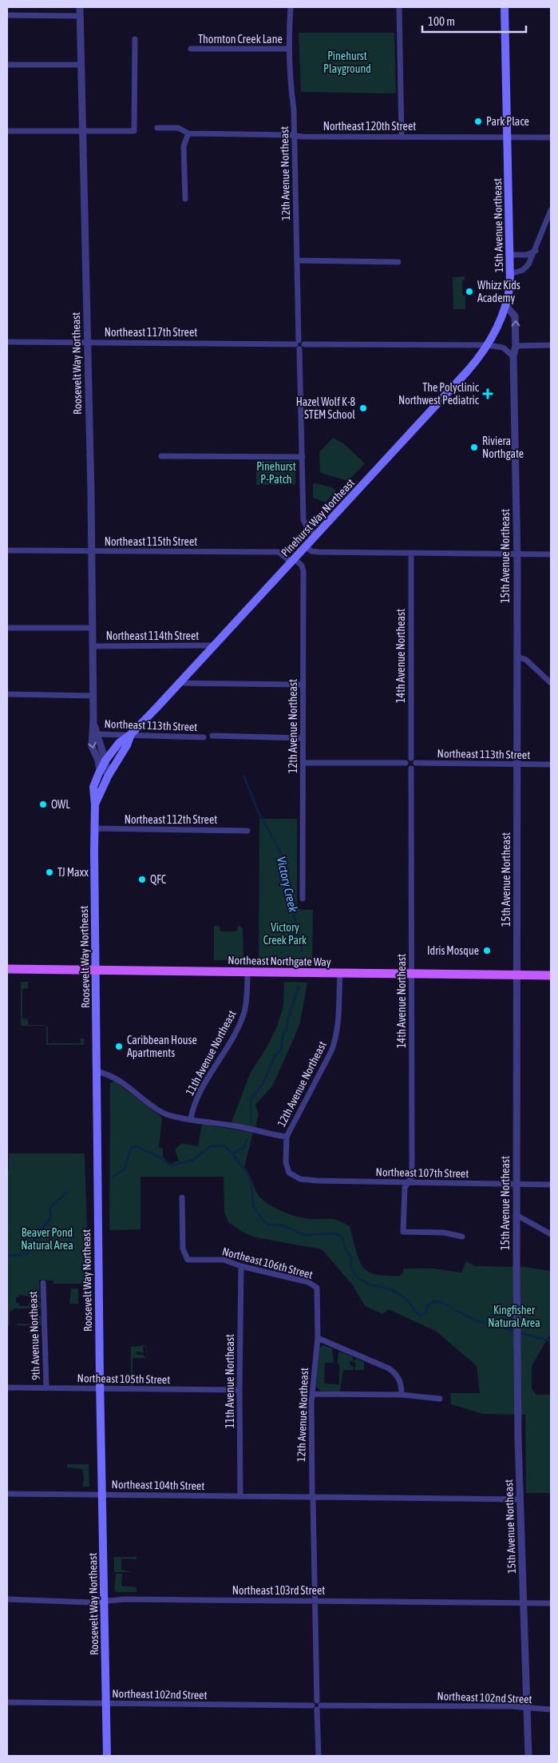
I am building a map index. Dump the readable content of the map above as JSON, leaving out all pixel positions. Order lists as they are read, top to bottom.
{
  "streets": {
    "main road": [
      "15th Avenue Northeast",
      "Roosevelt Way Northeast",
      "Pinehurst Way Northeast",
      "Northeast Northgate Way"
    ],
    "street": [
      "Thornton Creek Lane",
      "Northeast 120th Street",
      "12th Avenue Northeast",
      "Northeast 117th Street",
      "Northeast 115th Street",
      "Northeast 114th Street",
      "14th Avenue Northeast",
      "Northeast 113th Street",
      "Northeast 112th Street",
      "11th Avenue Northeast",
      "Northeast 107th Street",
      "Northeast 106th Street",
      "9th Avenue Northeast",
      "Northeast 105th Street",
      "Northeast 104th Street",
      "Northeast 103rd Street",
      "Northeast 102nd Street"
    ]
  },
  "crossings": [
    ["Thornton Creek Lane", "12th Avenue Northeast"],
    ["Northeast 120th Street", "12th Avenue Northeast"],
    ["Northeast 120th Street", "15th Avenue Northeast"],
    ["12th Avenue Northeast", "Northeast 117th Street"],
    ["12th Avenue Northeast", "Pinehurst Way Northeast"],
    ["12th Avenue Northeast", "Northeast 115th Street"],
    ["12th Avenue Northeast", "Northeast 113th Street"],
    ["12th Avenue Northeast", "Northeast Northgate Way"],
    ["12th Avenue Northeast", "Northeast 107th Street"],
    ["12th Avenue Northeast", "Northeast 106th Street"],
    ["12th Avenue Northeast", "Northeast 104th Street"],
    ["12th Avenue Northeast", "Northeast 103rd Street"],
    ["12th Avenue Northeast", "Northeast 102nd Street"],
    ["15th Avenue Northeast", "Pinehurst Way Northeast"],
    ["15th Avenue Northeast", "Northeast 113th Street"],
    ["15th Avenue Northeast", "Northeast Northgate Way"],
    ["15th Avenue Northeast", "Northeast 107th Street"],
    ["15th Avenue Northeast", "Northeast 104th Street"],
    ["15th Avenue Northeast", "Northeast 103rd Street"],
    ["15th Avenue Northeast", "Northeast 102nd Street"],
    ["Northeast 117th Street", "Roosevelt Way Northeast"],
    ["Roosevelt Way Northeast", "Pinehurst Way Northeast"],
    ["Roosevelt Way Northeast", "Northeast 115th Street"],
    ["Roosevelt Way Northeast", "Northeast 114th Street"],
    ["Roosevelt Way Northeast", "Northeast 113th Street"],
    ["Roosevelt Way Northeast", "Northeast 112th Street"],
    ["Roosevelt Way Northeast", "Northeast Northgate Way"],
    ["Roosevelt Way Northeast", "Northeast 105th Street"],
    ["Roosevelt Way Northeast", "Northeast 104th Street"],
    ["Roosevelt Way Northeast", "Northeast 103rd Street"],
    ["Roosevelt Way Northeast", "Northeast 102nd Street"],
    ["Pinehurst Way Northeast", "Northeast 115th Street"],
    ["Pinehurst Way Northeast", "Northeast 114th Street"],
    ["Pinehurst Way Northeast", "Northeast 113th Street"],
    ["14th Avenue Northeast", "Northeast 113th Street"],
    ["14th Avenue Northeast", "Northeast Northgate Way"],
    ["14th Avenue Northeast", "Northeast 107th Street"],
    ["Northeast Northgate Way", "11th Avenue Northeast"],
    ["11th Avenue Northeast", "Northeast 106th Street"],
    ["11th Avenue Northeast", "Northeast 105th Street"],
    ["11th Avenue Northeast", "Northeast 104th Street"],
    ["9th Avenue Northeast", "Northeast 105th Street"]
  ],
  "water": ["Victory Creek"],
  "parks": [
    "Pinehurst Playground",
    "Pinehurst P-Patch",
    "Victory Creek Park",
    "Beaver Pond Natural Area",
    "Kingfisher Natural Area"
  ],
  "places": {
    "other": [
      "Park Place",
      "Whizz Kids Academy",
      "Hazel Wolf K-8 STEM School",
      "Riviera Northgate",
      "OWL",
      "TJ Maxx",
      "QFC",
      "Idris Mosque",
      "Caribbean House Apartments"
    ],
    "health": ["The Polyclinic Northwest Pediatric"]
  },
  "scale_bar": "100 m"
}
